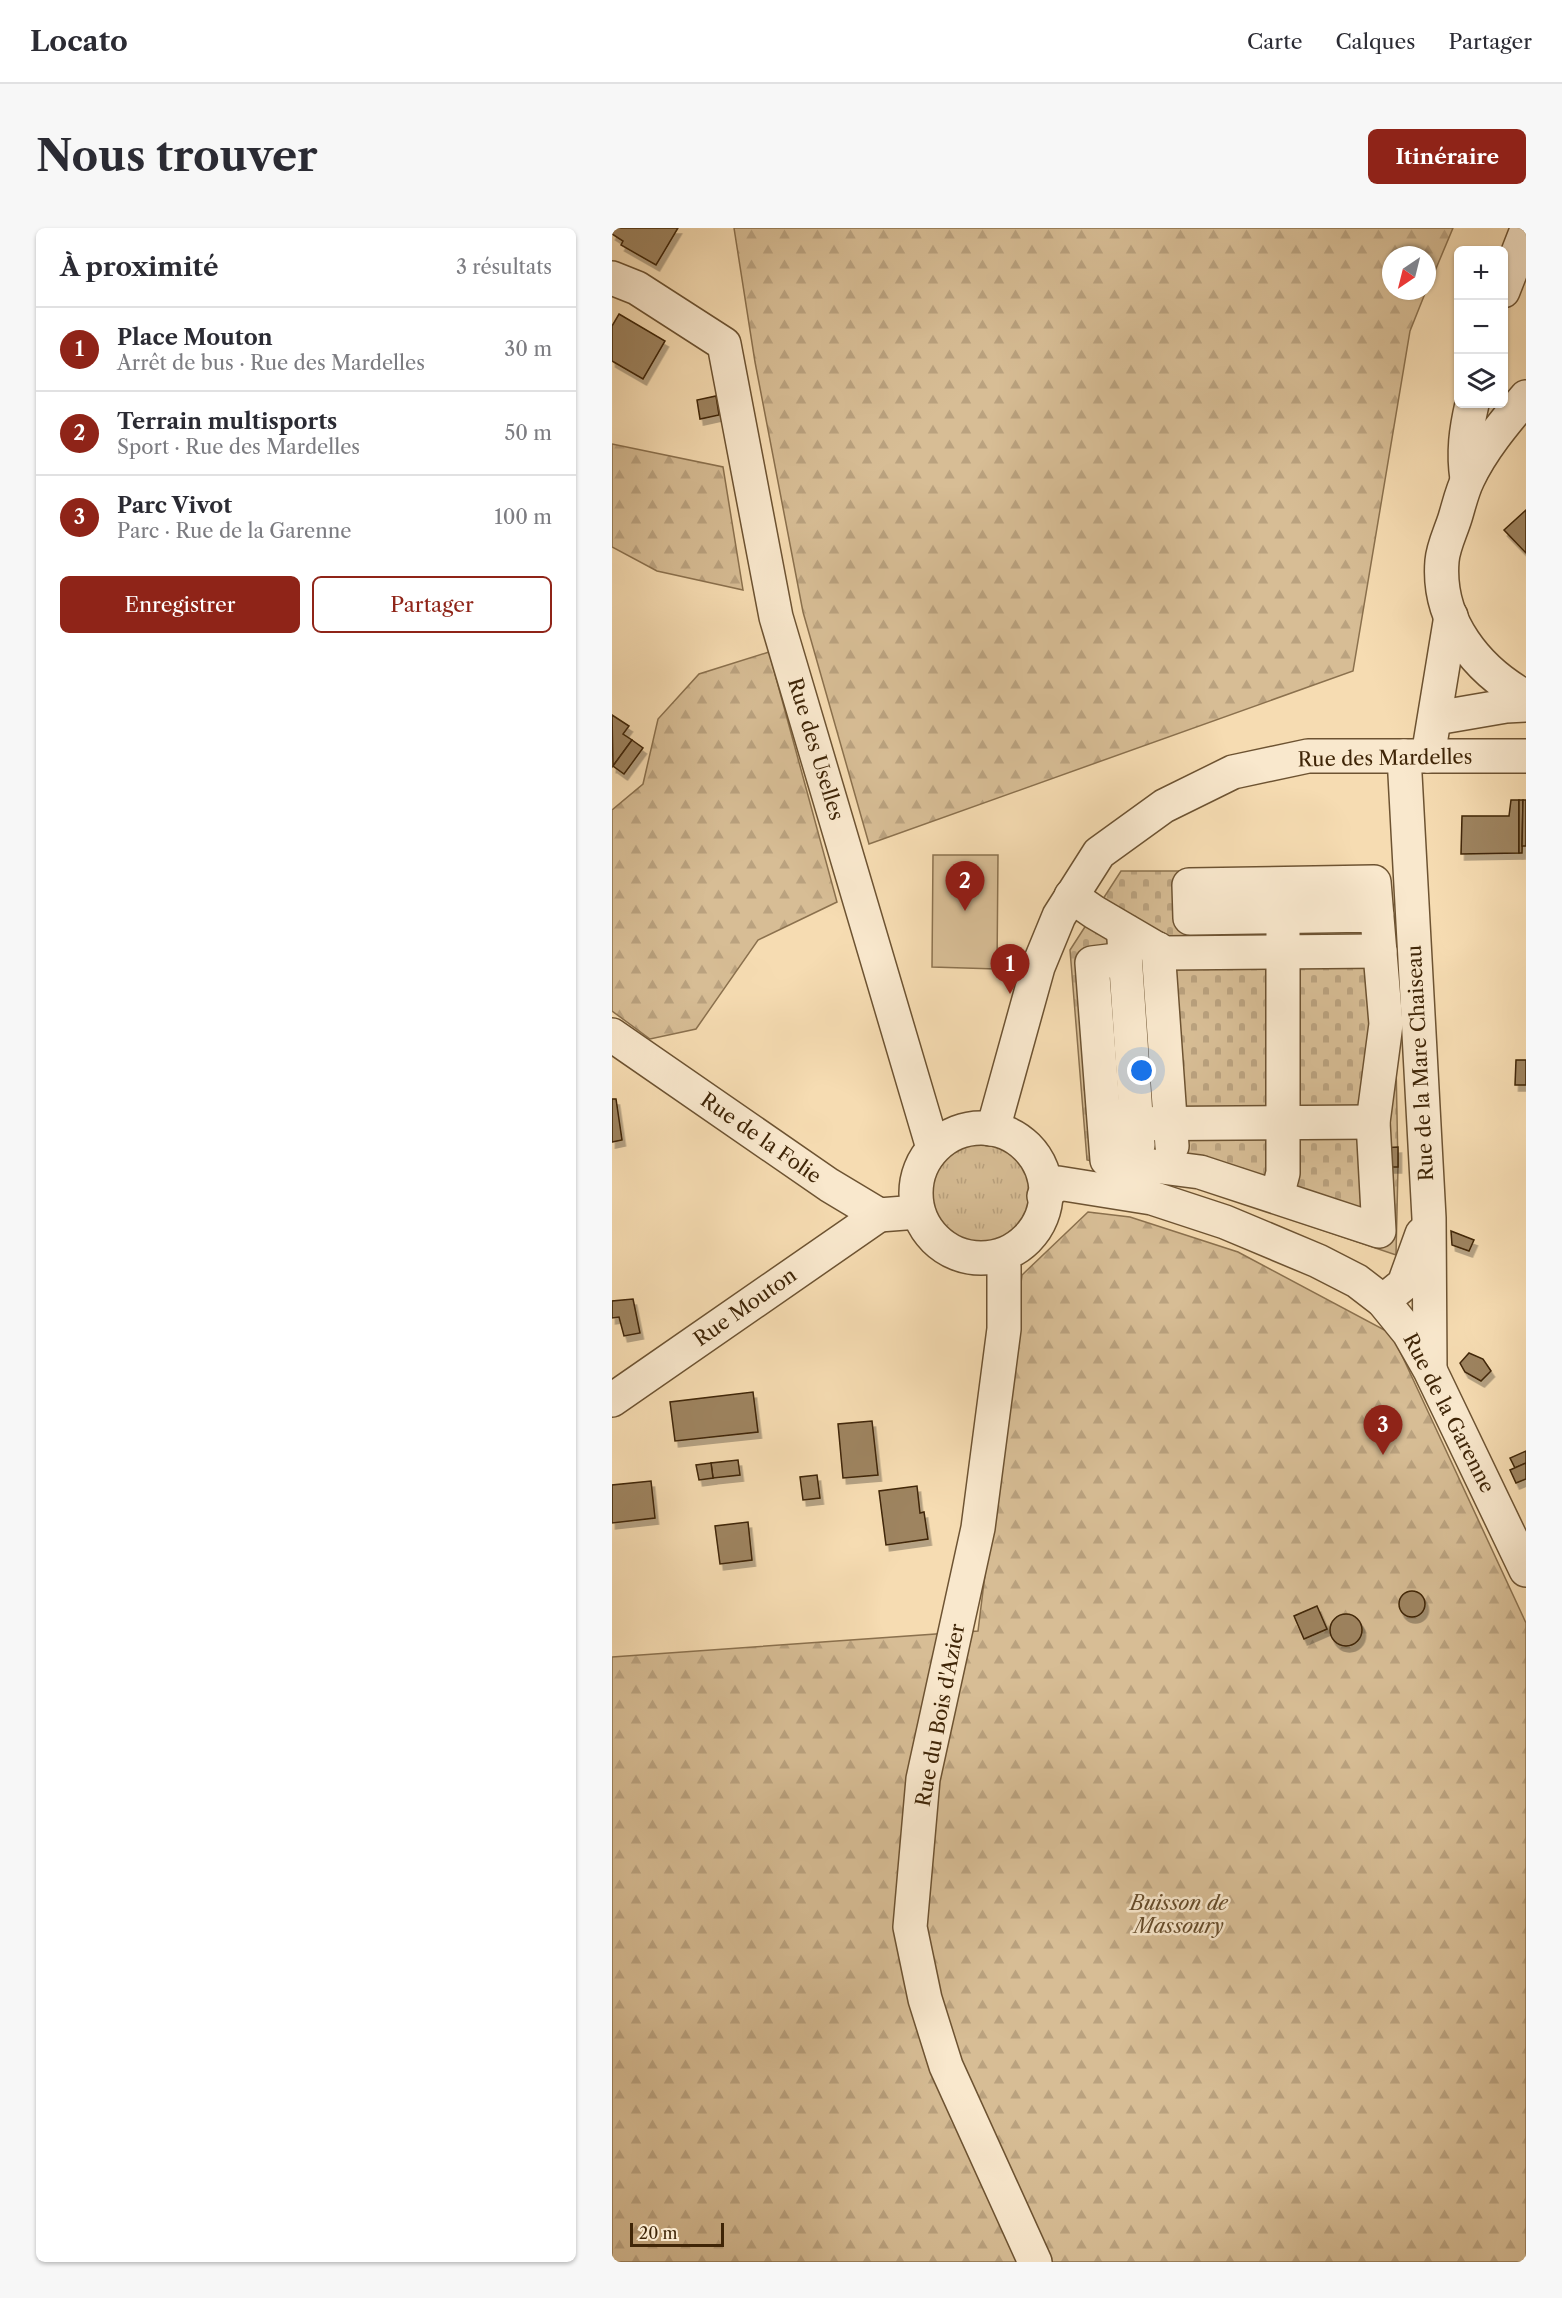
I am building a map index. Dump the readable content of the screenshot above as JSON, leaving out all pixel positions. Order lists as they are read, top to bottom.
{
  "streets": {
    "street": [
      "Rue des Uselles",
      "Rue des Mardelles",
      "Rue de la Mare Chaiseau",
      "Rue de la Folie",
      "Rue Mouton",
      "Rue de la Garenne",
      "Rue du Bois d'Azier"
    ]
  },
  "crossings": [
    ["Rue des Uselles", "Rue des Mardelles"],
    ["Rue des Uselles", "Rue de la Garenne"],
    ["Rue des Uselles", "Rue du Bois d'Azier"],
    ["Rue des Mardelles", "Rue de la Mare Chaiseau"],
    ["Rue des Mardelles", "Rue de la Garenne"],
    ["Rue des Mardelles", "Rue du Bois d'Azier"],
    ["Rue de la Mare Chaiseau", "Rue de la Garenne"],
    ["Rue de la Folie", "Rue Mouton"],
    ["Rue de la Garenne", "Rue du Bois d'Azier"]
  ],
  "parks": ["Buisson de Massoury"],
  "scale_bar": "20 m",
  "north": "bottom left",
  "page": {
    "header": "Locato",
    "nav": ["Carte", "Calques", "Partager"],
    "buttons": [
      "Itinéraire",
      ["Enregistrer", "Partager"]
    ],
    "title": "Nous trouver",
    "heading": ["À proximité", "3 résultats"],
    "map_buttons": ["+", "−"],
    "list": [
      {
        "mark": "1",
        "name": "Place Mouton",
        "note": "Arrêt de bus · Rue des Mardelles",
        "value": "30 m"
      },
      {
        "mark": "2",
        "name": "Terrain multisports",
        "note": "Sport · Rue des Mardelles",
        "value": "50 m"
      },
      {
        "mark": "3",
        "name": "Parc Vivot",
        "note": "Parc · Rue de la Garenne",
        "value": "100 m"
      }
    ],
    "pins": ["2", "1", "3"],
    "scale": "20 m"
  }
}
